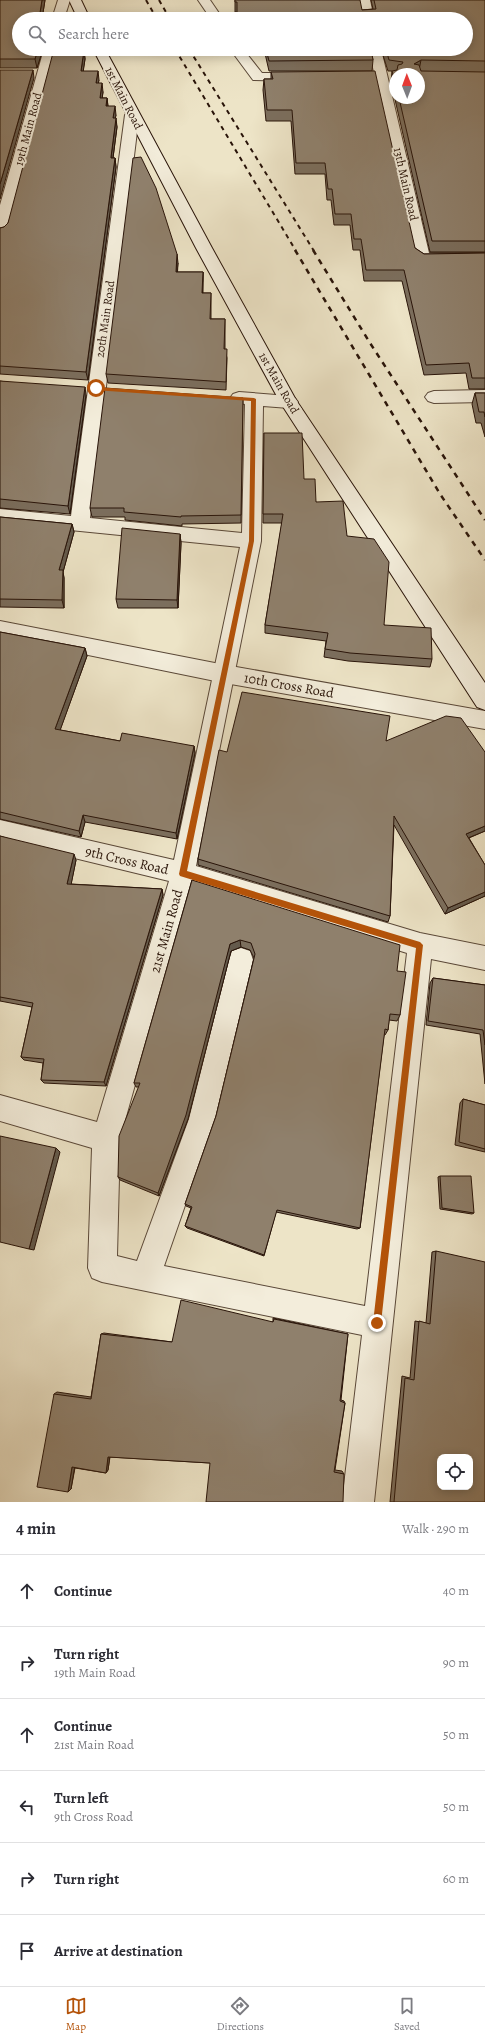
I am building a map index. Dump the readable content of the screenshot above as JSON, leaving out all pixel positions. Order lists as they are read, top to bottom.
{
  "streets": {
    "street": [
      "1st Main Road",
      "19th Main Road",
      "13th Main Road",
      "20th Main Road",
      "10th Cross Road",
      "9th Cross Road",
      "21st Main Road"
    ]
  },
  "crossings": [
    ["1st Main Road", "20th Main Road"],
    ["10th Cross Road", "21st Main Road"],
    ["9th Cross Road", "21st Main Road"]
  ],
  "north": "top",
  "page": {
    "search": "Search here",
    "heading": ["4 min", "Walk · 290 m"],
    "list": [
      ["Continue", "40 m"],
      ["Turn right", "19th Main Road", "90 m"],
      ["Continue", "21st Main Road", "50 m"],
      ["Turn left", "9th Cross Road", "50 m"],
      ["Turn right", "60 m"],
      "Arrive at destination"
    ],
    "nav": ["Map", "Directions", "Saved"]
  }
}
